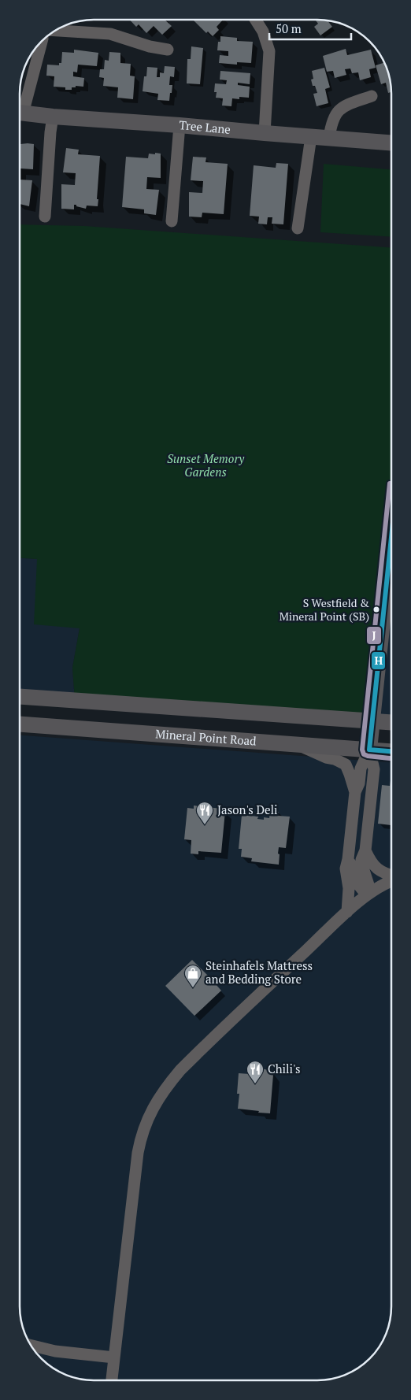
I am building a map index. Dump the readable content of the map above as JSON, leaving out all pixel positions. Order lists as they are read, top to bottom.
{
  "streets": {
    "main road": ["Tree Lane", "Mineral Point Road"]
  },
  "parks": ["Sunset Memory Gardens"],
  "places": {
    "other": ["S Westfield & Mineral Point (SB)"],
    "restaurant": ["Jason's Deli", "Chili's"],
    "shop": ["Steinhafels Mattress and Bedding Store"]
  },
  "lines": ["transit line J", "transit line H"],
  "scale_bar": "50 m"
}
